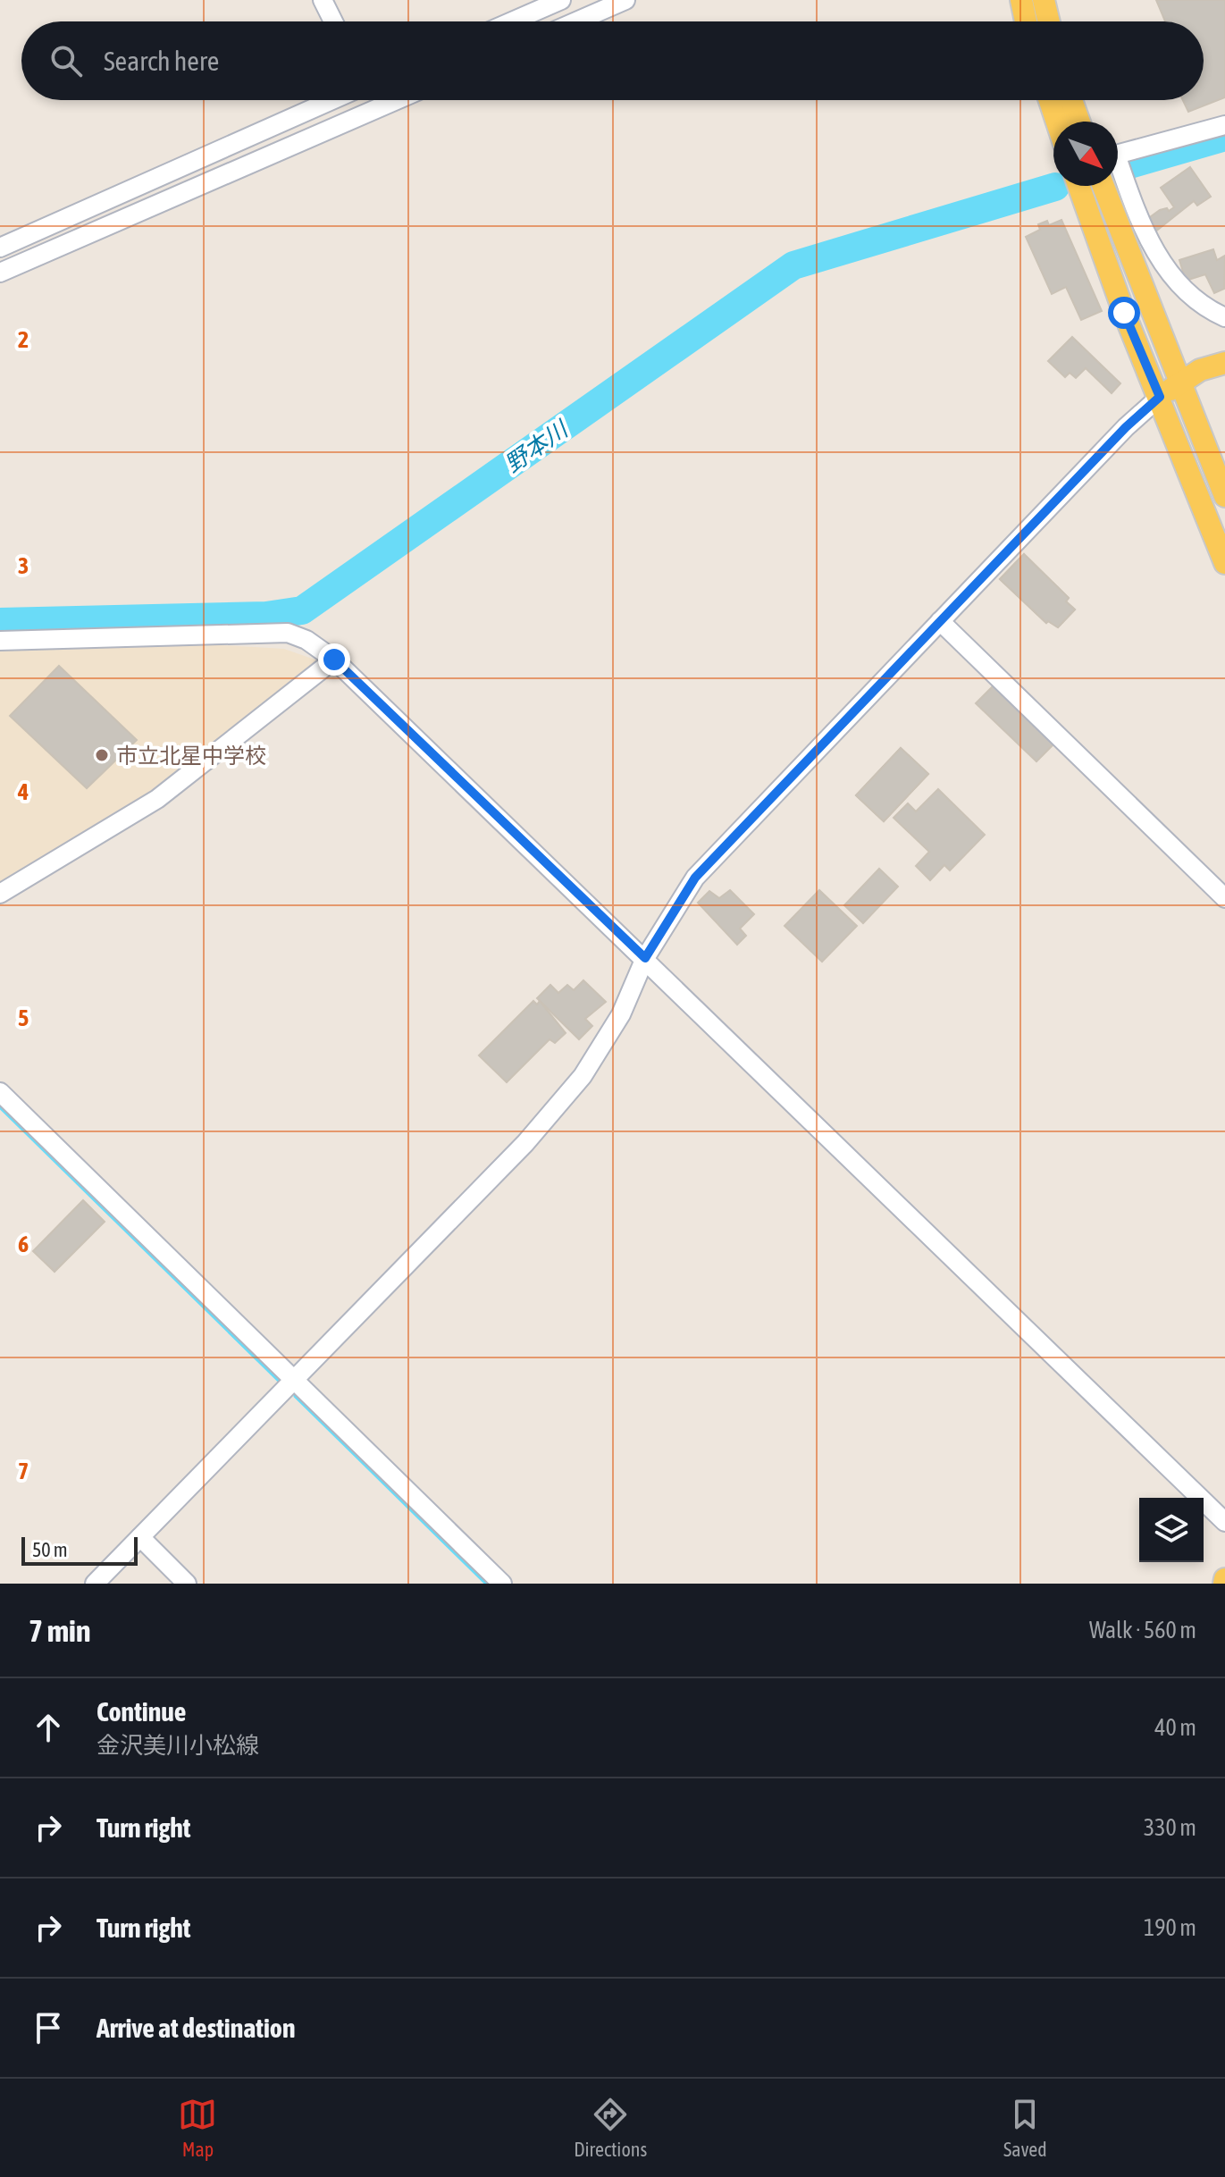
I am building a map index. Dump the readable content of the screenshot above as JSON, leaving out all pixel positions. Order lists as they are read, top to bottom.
{
  "water": ["野本川"],
  "places": ["市立北星中学校"],
  "scale_bar": "50 m",
  "north": "bottom right",
  "page": {
    "search": "Search here",
    "scale": "50 m",
    "heading": ["7 min", "Walk · 560 m"],
    "list": [
      ["Continue", "金沢美川小松線", "40 m"],
      ["Turn right", "330 m"],
      ["Turn right", "190 m"],
      "Arrive at destination"
    ],
    "nav": ["Map", "Directions", "Saved"]
  },
  "grid": {
    "rows": [
      "2",
      "3",
      "4",
      "5",
      "6",
      "7"
    ]
  }
}
